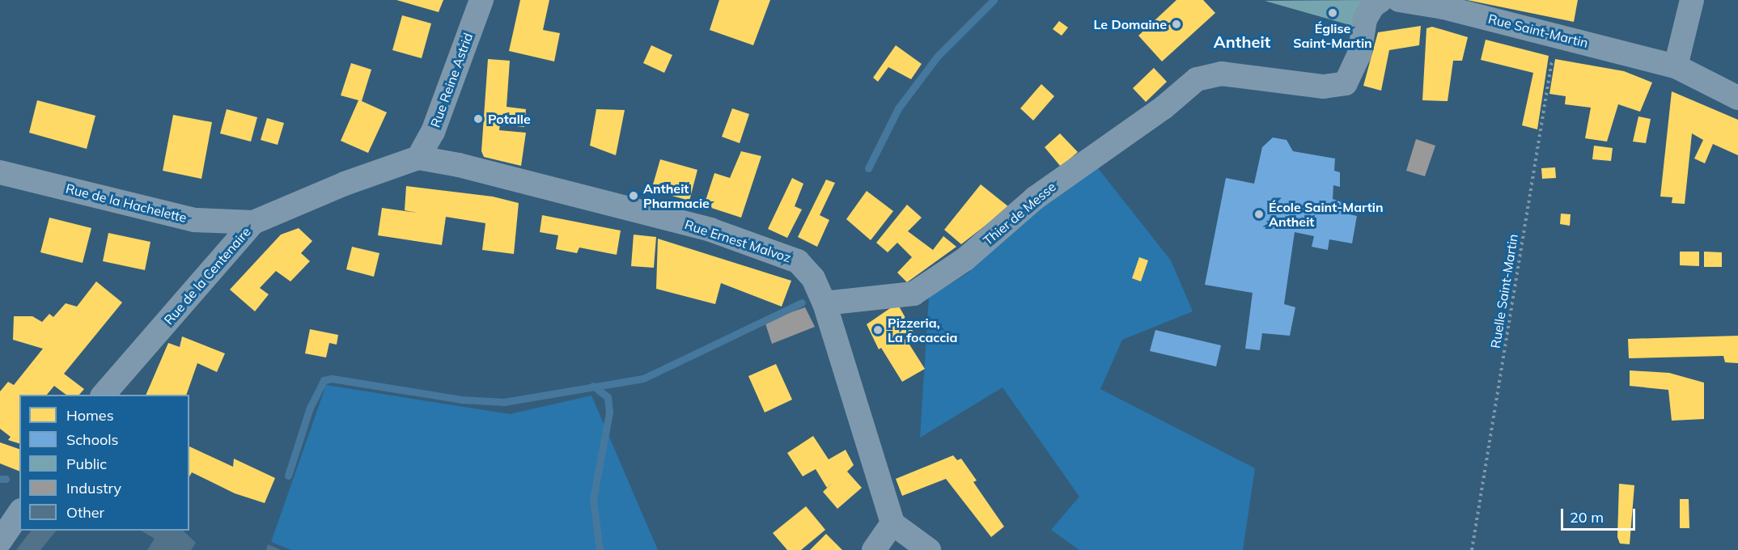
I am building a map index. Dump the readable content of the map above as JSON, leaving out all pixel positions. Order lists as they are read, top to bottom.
{
  "streets": {
    "street": [
      "Rue Saint-Martin",
      "Rue Reine Astrid",
      "Rue de la Hachelette",
      "Thier de Messe",
      "Rue Ernest Malvoz",
      "Rue de la Centenaire"
    ],
    "path": ["Ruelle Saint-Martin"]
  },
  "crossings": [
    ["Rue Saint-Martin", "Ruelle Saint-Martin"],
    ["Rue Reine Astrid", "Rue Ernest Malvoz"],
    ["Rue Reine Astrid", "Rue de la Centenaire"],
    ["Rue de la Hachelette", "Rue de la Centenaire"],
    ["Thier de Messe", "Rue Ernest Malvoz"],
    ["Rue Ernest Malvoz", "Rue de la Centenaire"]
  ],
  "districts": ["Antheit"],
  "places": [
    "Église Saint-Martin",
    "Le Domaine",
    "Potalle",
    "Antheit Pharmacie",
    "École Saint-Martin Antheit",
    "Pizzeria, La focaccia"
  ],
  "legend": [
    "Homes",
    "Schools",
    "Public",
    "Industry",
    "Other"
  ],
  "scale_bar": "20 m"
}
